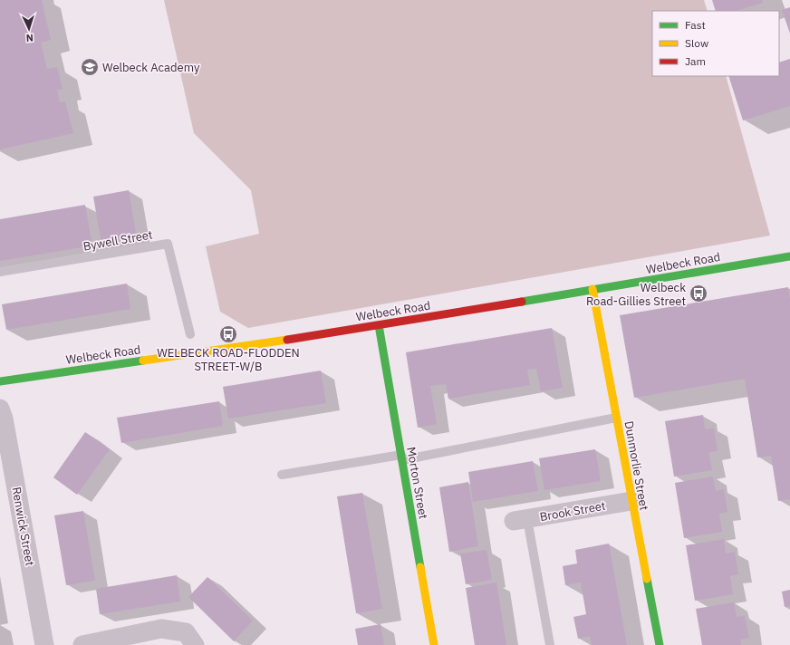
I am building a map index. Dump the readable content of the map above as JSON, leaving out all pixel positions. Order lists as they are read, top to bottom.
{
  "streets": {
    "main road": ["Welbeck Road", "Dunmorlie Street", "Morton Street"],
    "street": ["Brook Street", "Renwick Street"],
    "lane": ["Bywell Street"]
  },
  "crossings": [
    ["Welbeck Road", "Dunmorlie Street"],
    ["Welbeck Road", "Morton Street"],
    ["Dunmorlie Street", "Brook Street"]
  ],
  "places": {
    "school or university": ["Welbeck Academy"],
    "bus stop": ["Welbeck Road-Gillies Street", "WELBECK ROAD-FLODDEN STREET-W/B"]
  },
  "legend": ["Fast", "Slow", "Jam"],
  "north": "bottom"
}
